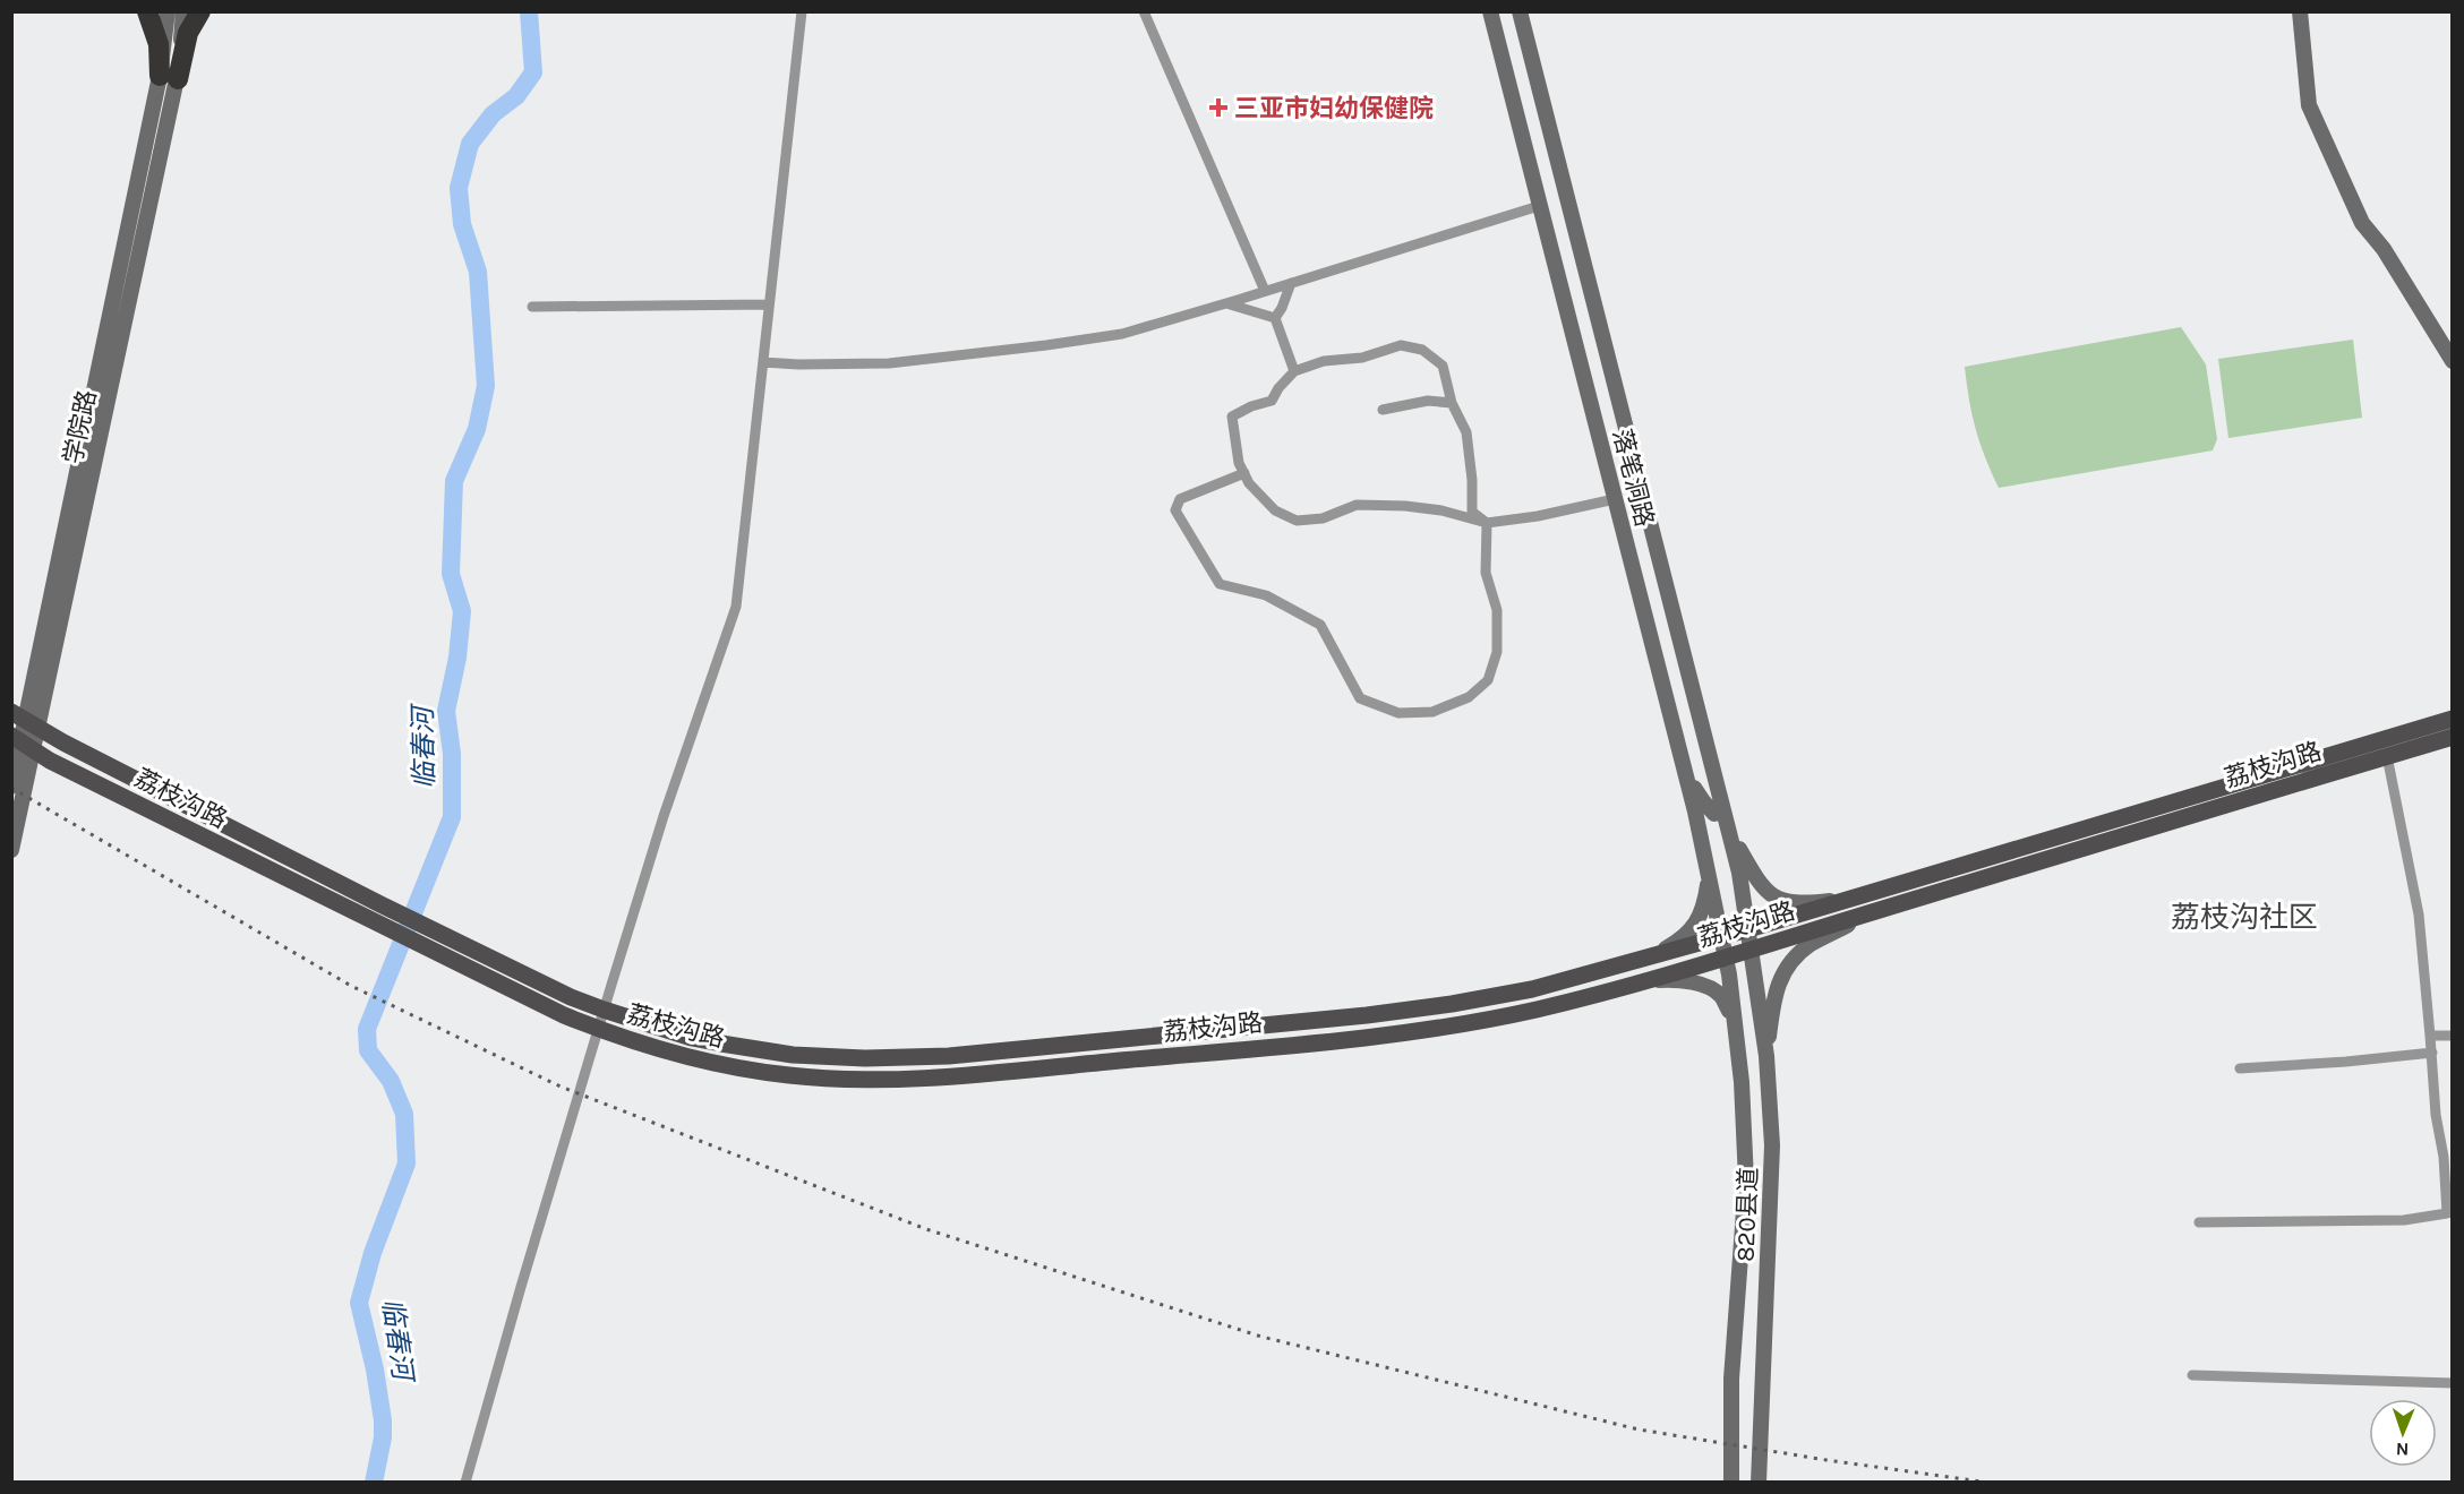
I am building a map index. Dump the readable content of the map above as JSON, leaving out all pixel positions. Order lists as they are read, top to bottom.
{
  "streets": {
    "main road": [
      "学院路",
      "落笔洞路",
      "荔枝沟路",
      "820县道"
    ]
  },
  "crossings": [
    ["学院路", "荔枝沟路"],
    ["落笔洞路", "荔枝沟路"],
    ["落笔洞路", "820县道"],
    ["荔枝沟路", "820县道"]
  ],
  "districts": ["荔枝沟社区"],
  "water": ["临春河"],
  "places": {
    "health": ["三亚市妇幼保健院"]
  },
  "north": "bottom"
}
